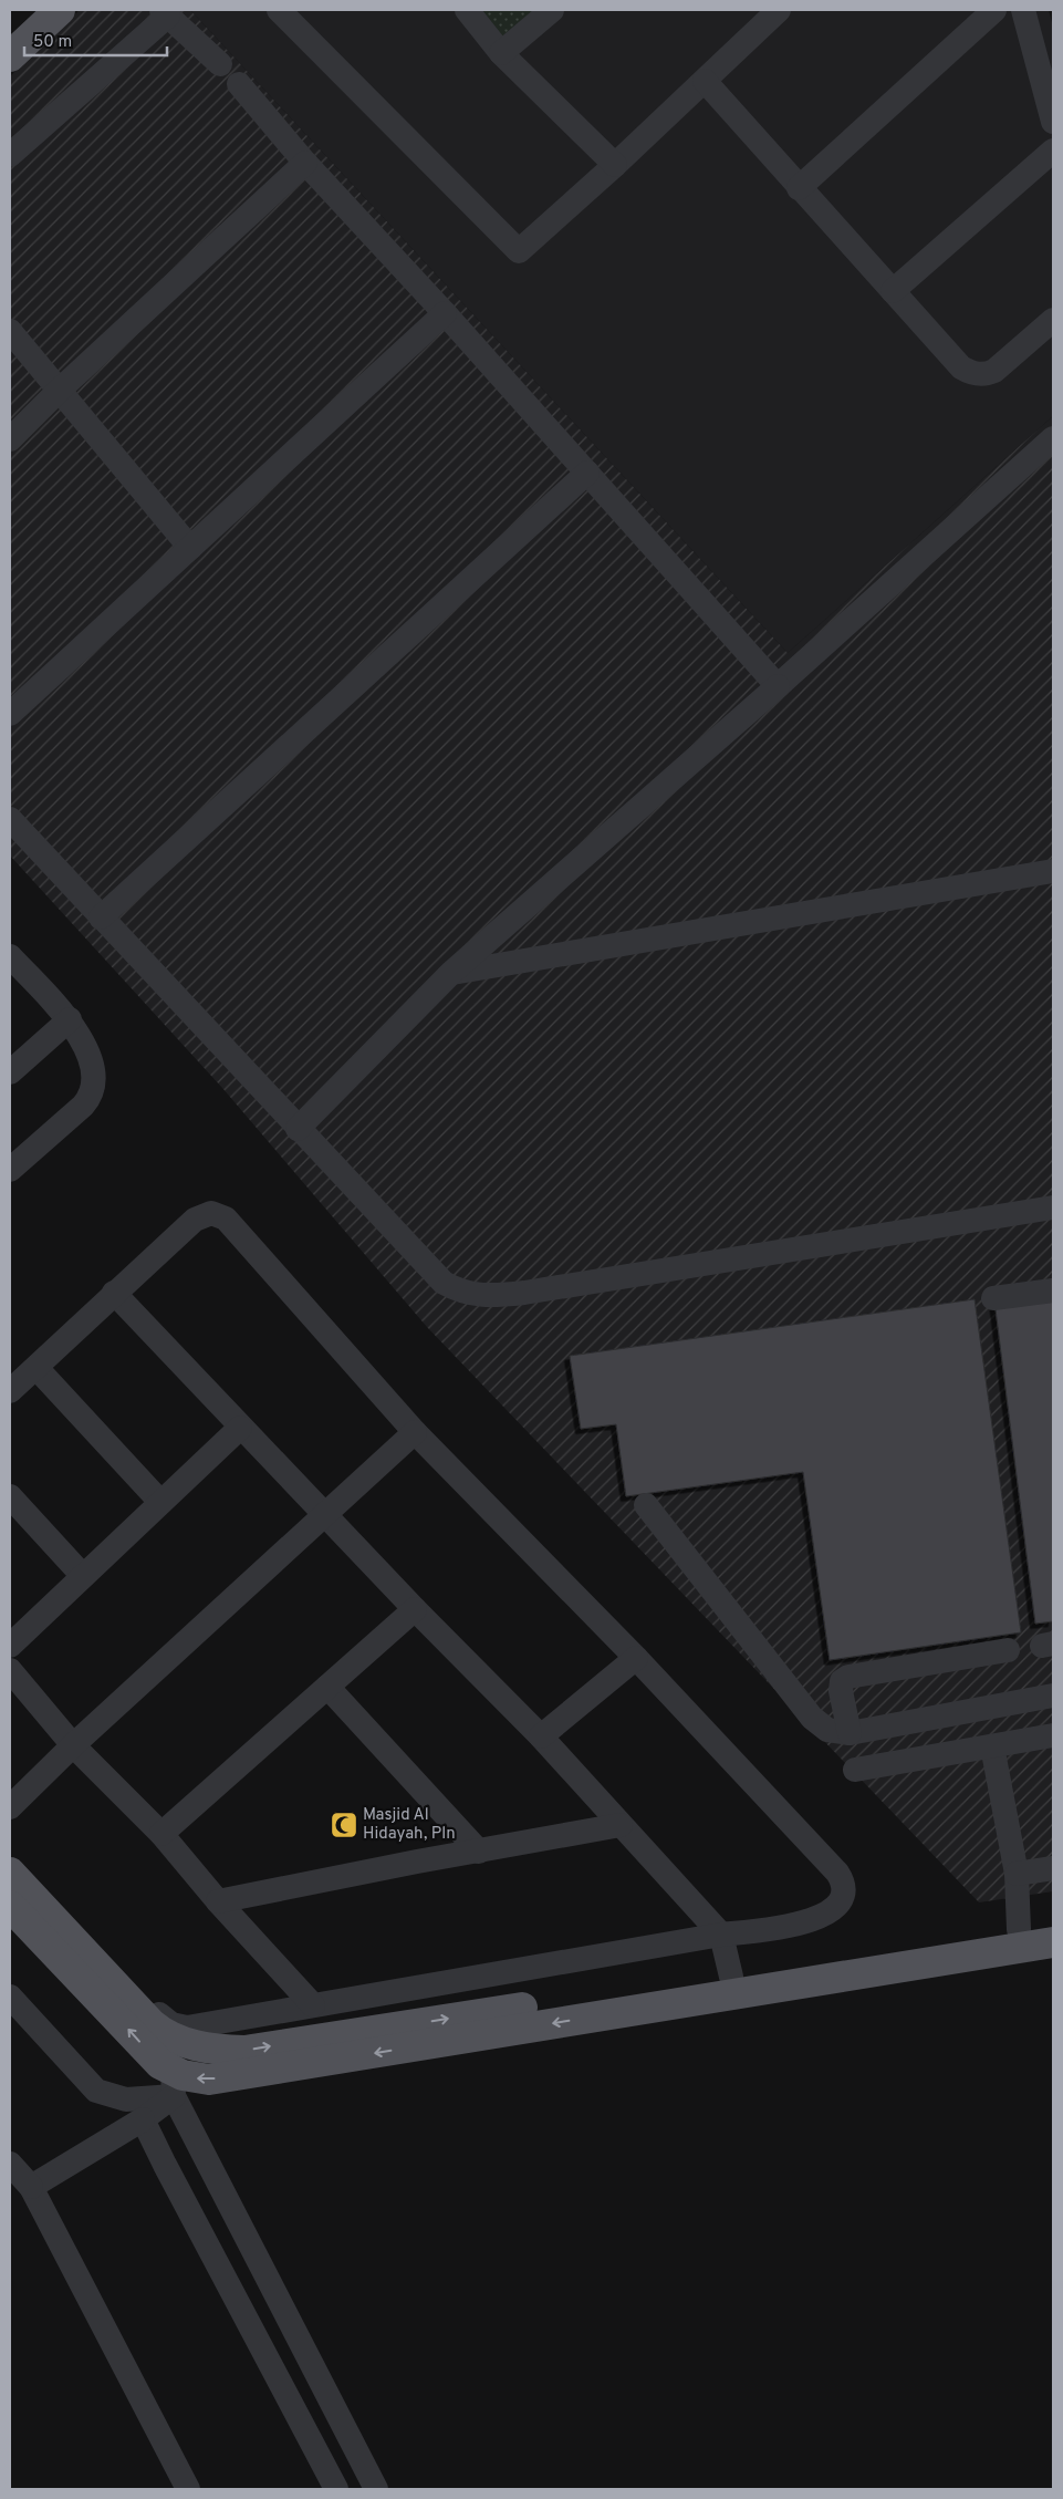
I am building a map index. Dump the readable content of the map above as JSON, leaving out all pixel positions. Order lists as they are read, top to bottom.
{
  "places": {
    "mosque": ["Masjid Al Hidayah, Pln"]
  },
  "scale_bar": "50 m"
}
